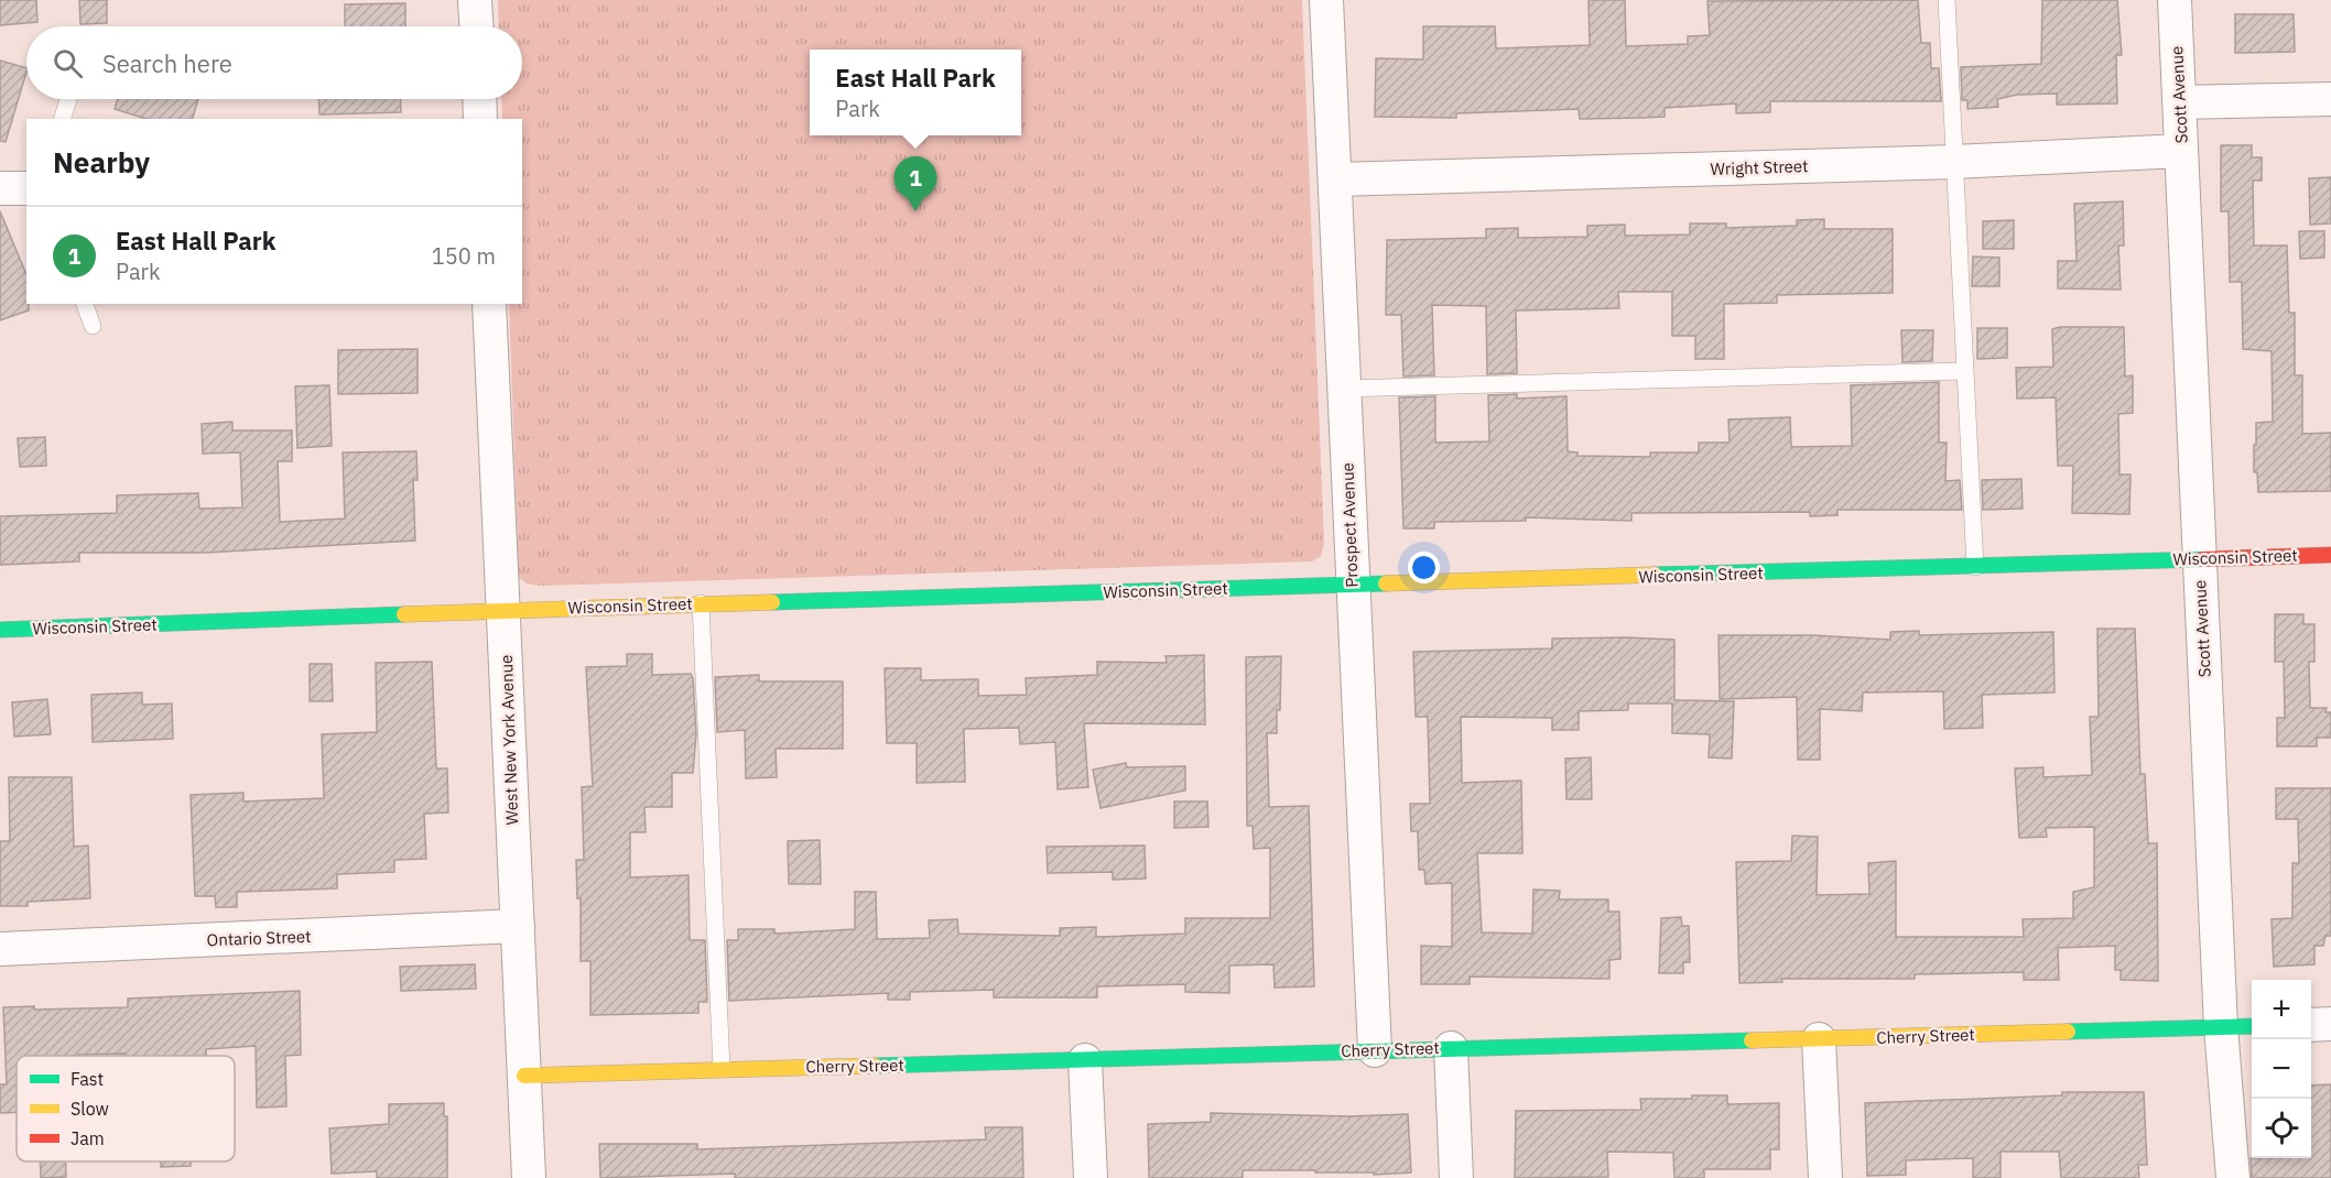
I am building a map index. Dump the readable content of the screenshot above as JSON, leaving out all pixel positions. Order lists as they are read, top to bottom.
{
  "streets": {
    "street": [
      "Scott Avenue",
      "Wright Street",
      "Prospect Avenue",
      "Wisconsin Street",
      "West New York Avenue",
      "Ontario Street",
      "Cherry Street"
    ]
  },
  "crossings": [
    ["Scott Avenue", "Wright Street"],
    ["Scott Avenue", "Wisconsin Street"],
    ["Scott Avenue", "Cherry Street"],
    ["Wright Street", "Prospect Avenue"],
    ["Prospect Avenue", "Wisconsin Street"],
    ["Prospect Avenue", "Cherry Street"],
    ["Wisconsin Street", "West New York Avenue"],
    ["West New York Avenue", "Ontario Street"],
    ["West New York Avenue", "Cherry Street"]
  ],
  "legend": ["Fast", "Slow", "Jam"],
  "page": {
    "search": "Search here",
    "popup": ["East Hall Park", "Park"],
    "heading": "Nearby",
    "pins": "1",
    "list": [
      {
        "mark": "1",
        "name": "East Hall Park",
        "note": "Park",
        "value": "150 m"
      }
    ],
    "map_buttons": ["+", "−"]
  }
}
